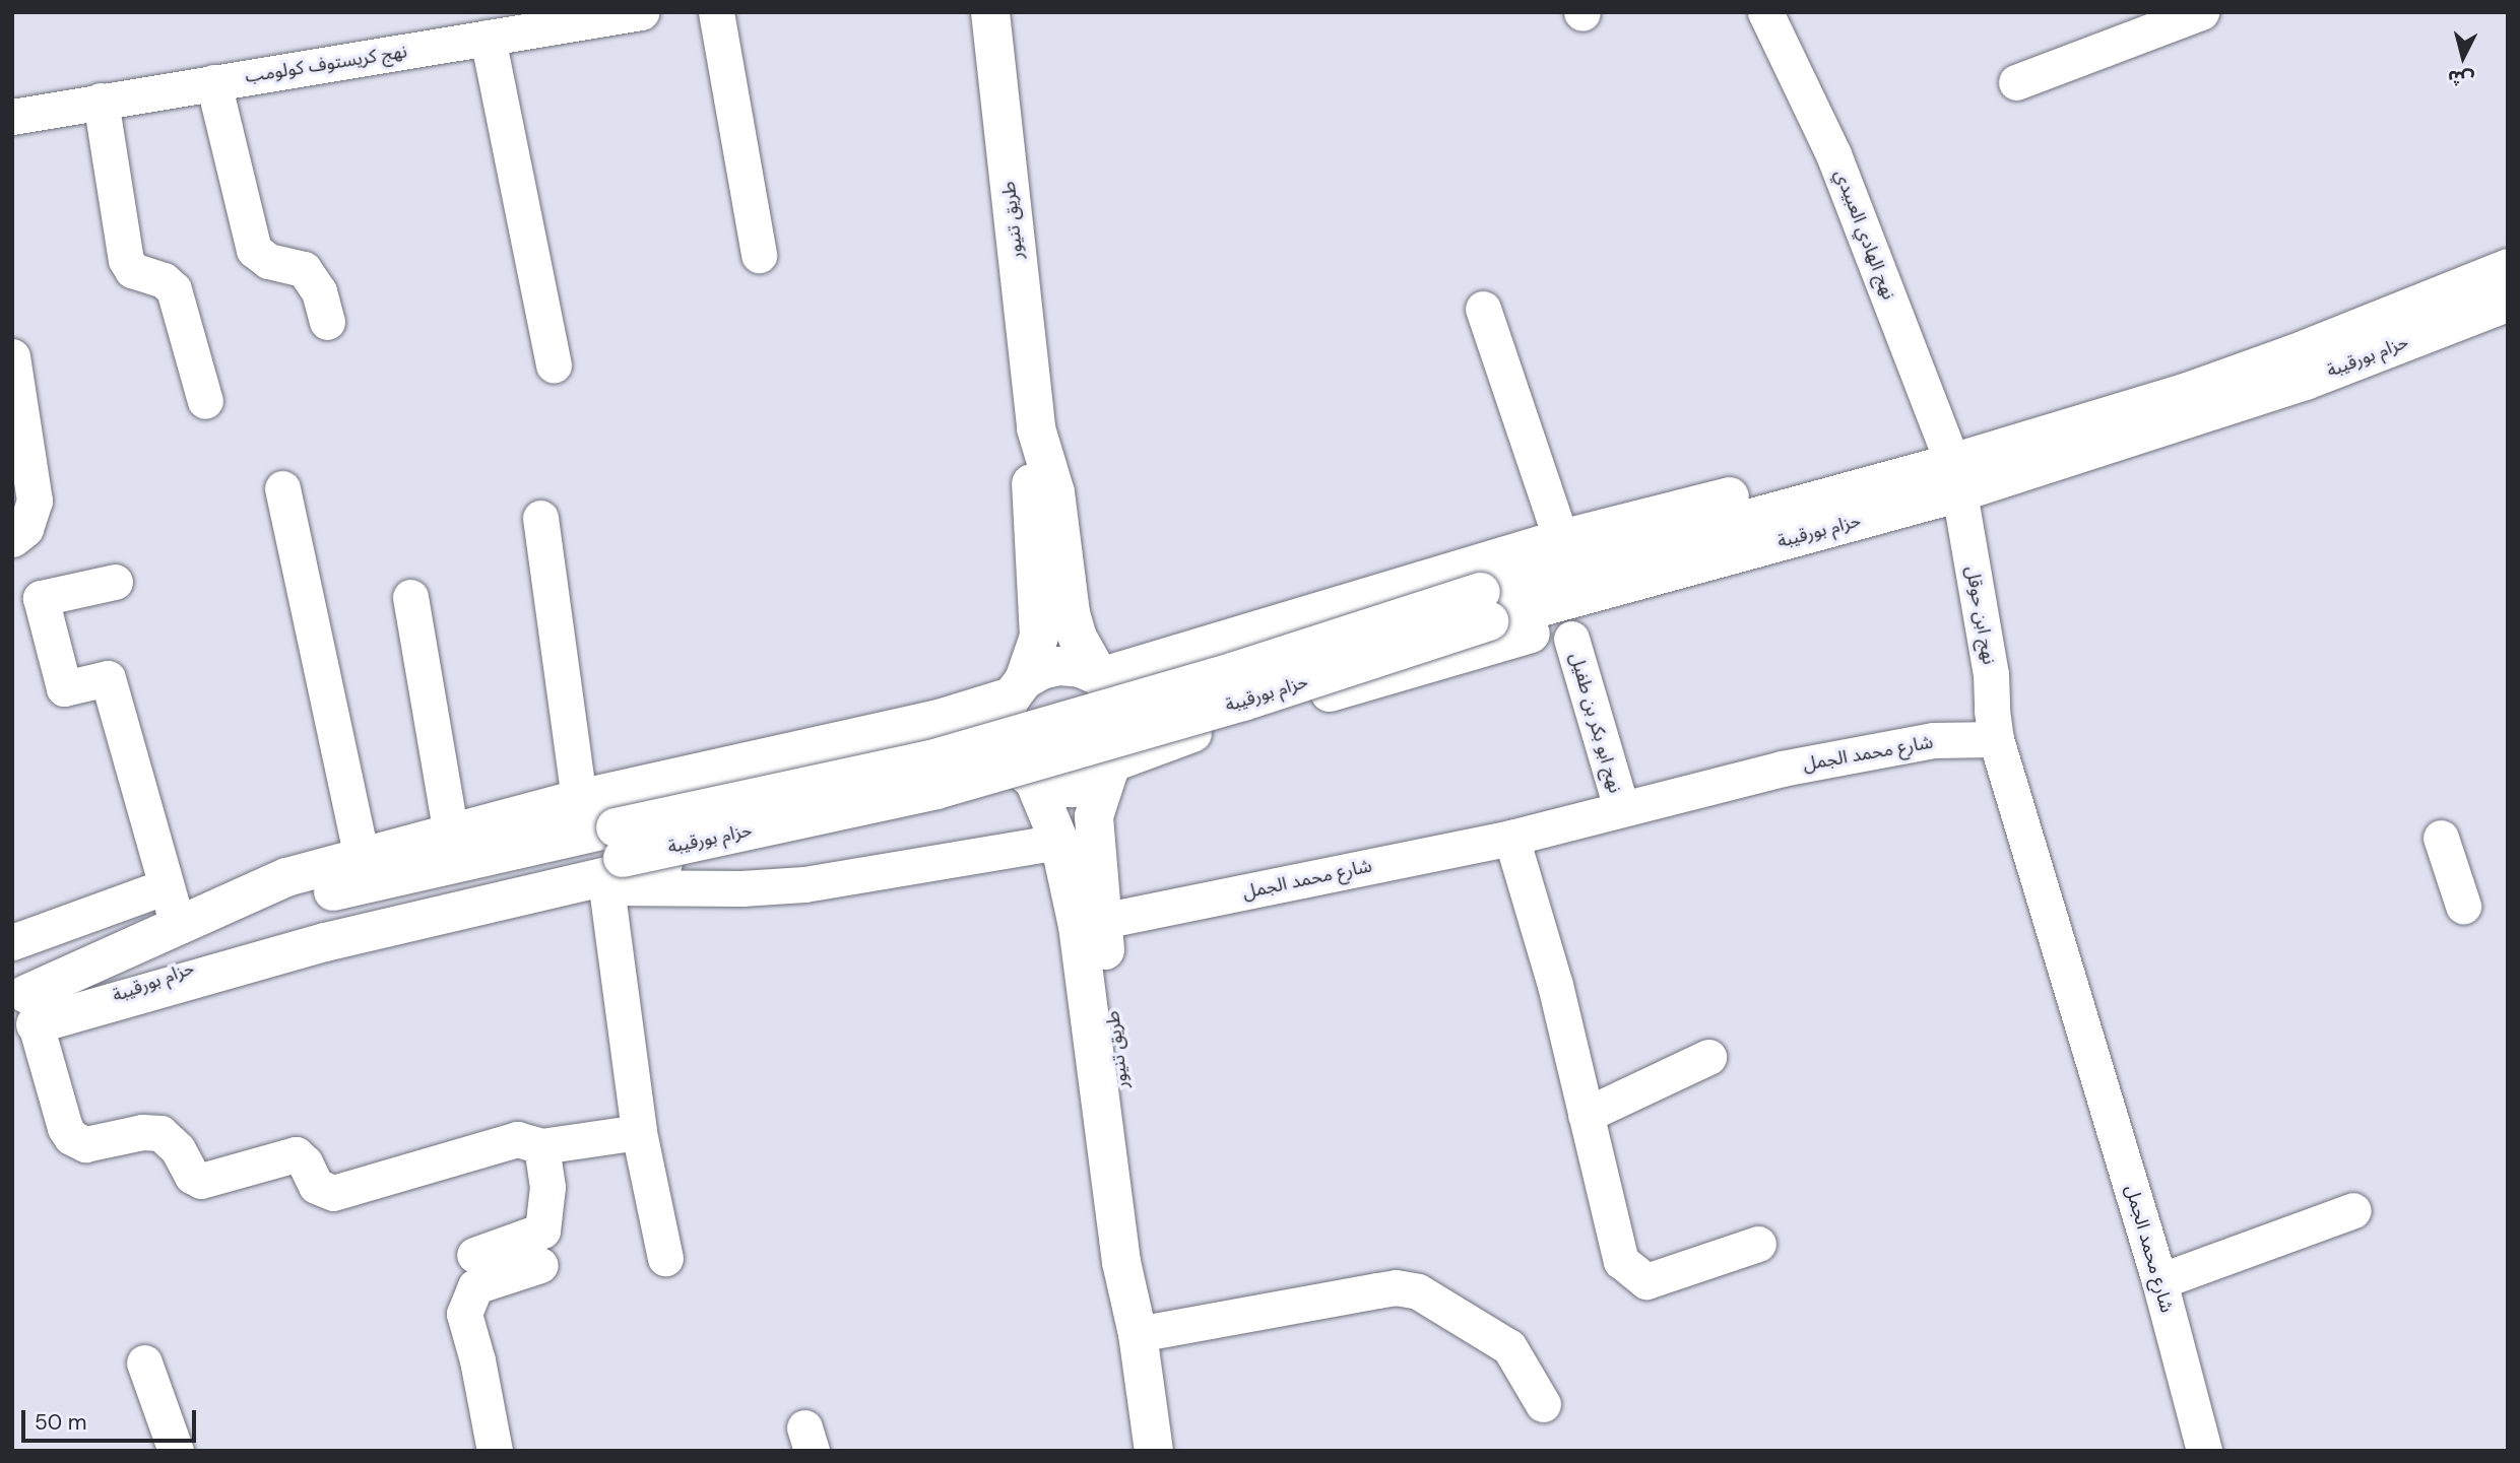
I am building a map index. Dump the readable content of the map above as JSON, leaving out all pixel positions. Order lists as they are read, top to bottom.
{
  "streets": {
    "main road": ["طريق تنيور", "حزام بورقيبة"],
    "street": [
      "نهج كريستوف كولومب",
      "نهج الهادي العبيدي",
      "نهج ابن حوقل",
      "نهج ابو بكر بن طفيل",
      "شارع محمد الجمل"
    ]
  },
  "crossings": [
    ["طريق تنيور", "شارع محمد الجمل"],
    ["نهج الهادي العبيدي", "حزام بورقيبة"],
    ["نهج الهادي العبيدي", "نهج ابن حوقل"],
    ["حزام بورقيبة", "نهج ابن حوقل"],
    ["نهج ابن حوقل", "شارع محمد الجمل"],
    ["نهج ابو بكر بن طفيل", "شارع محمد الجمل"]
  ],
  "scale_bar": "50 m",
  "north": "bottom"
}
